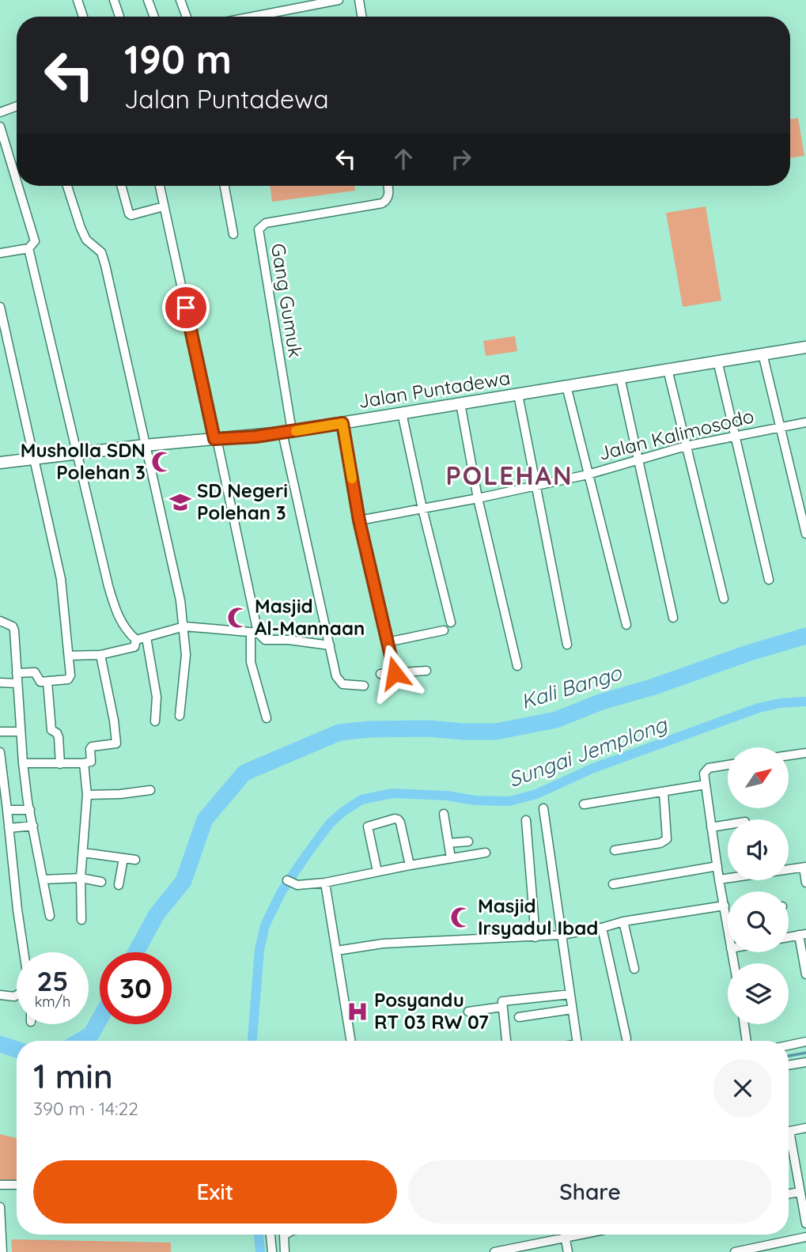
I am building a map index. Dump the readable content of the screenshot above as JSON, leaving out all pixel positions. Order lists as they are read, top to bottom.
{
  "streets": {
    "street": ["Gang Gumuk", "Jalan Puntadewa", "Jalan Kalimosodo"]
  },
  "crossings": [
    ["Gang Gumuk", "Jalan Puntadewa"]
  ],
  "districts": ["POLEHAN"],
  "water": ["Kali Bango", "Sungai Jemplong"],
  "places": {
    "mosque": ["Musholla SDN Polehan 3", "Masjid Al-Mannaan", "Masjid Irsyadul Ibad"],
    "school or university": ["SD Negeri Polehan 3"],
    "hospital": ["Posyandu RT 03 RW 07"]
  },
  "north": "top right",
  "page": {
    "turn": ["190 m", "Jalan Puntadewa"],
    "speed": "25 km/h",
    "limit": "30",
    "heading": ["1 min", "390 m · 14:22"],
    "buttons": ["Exit", "Share"]
  }
}
